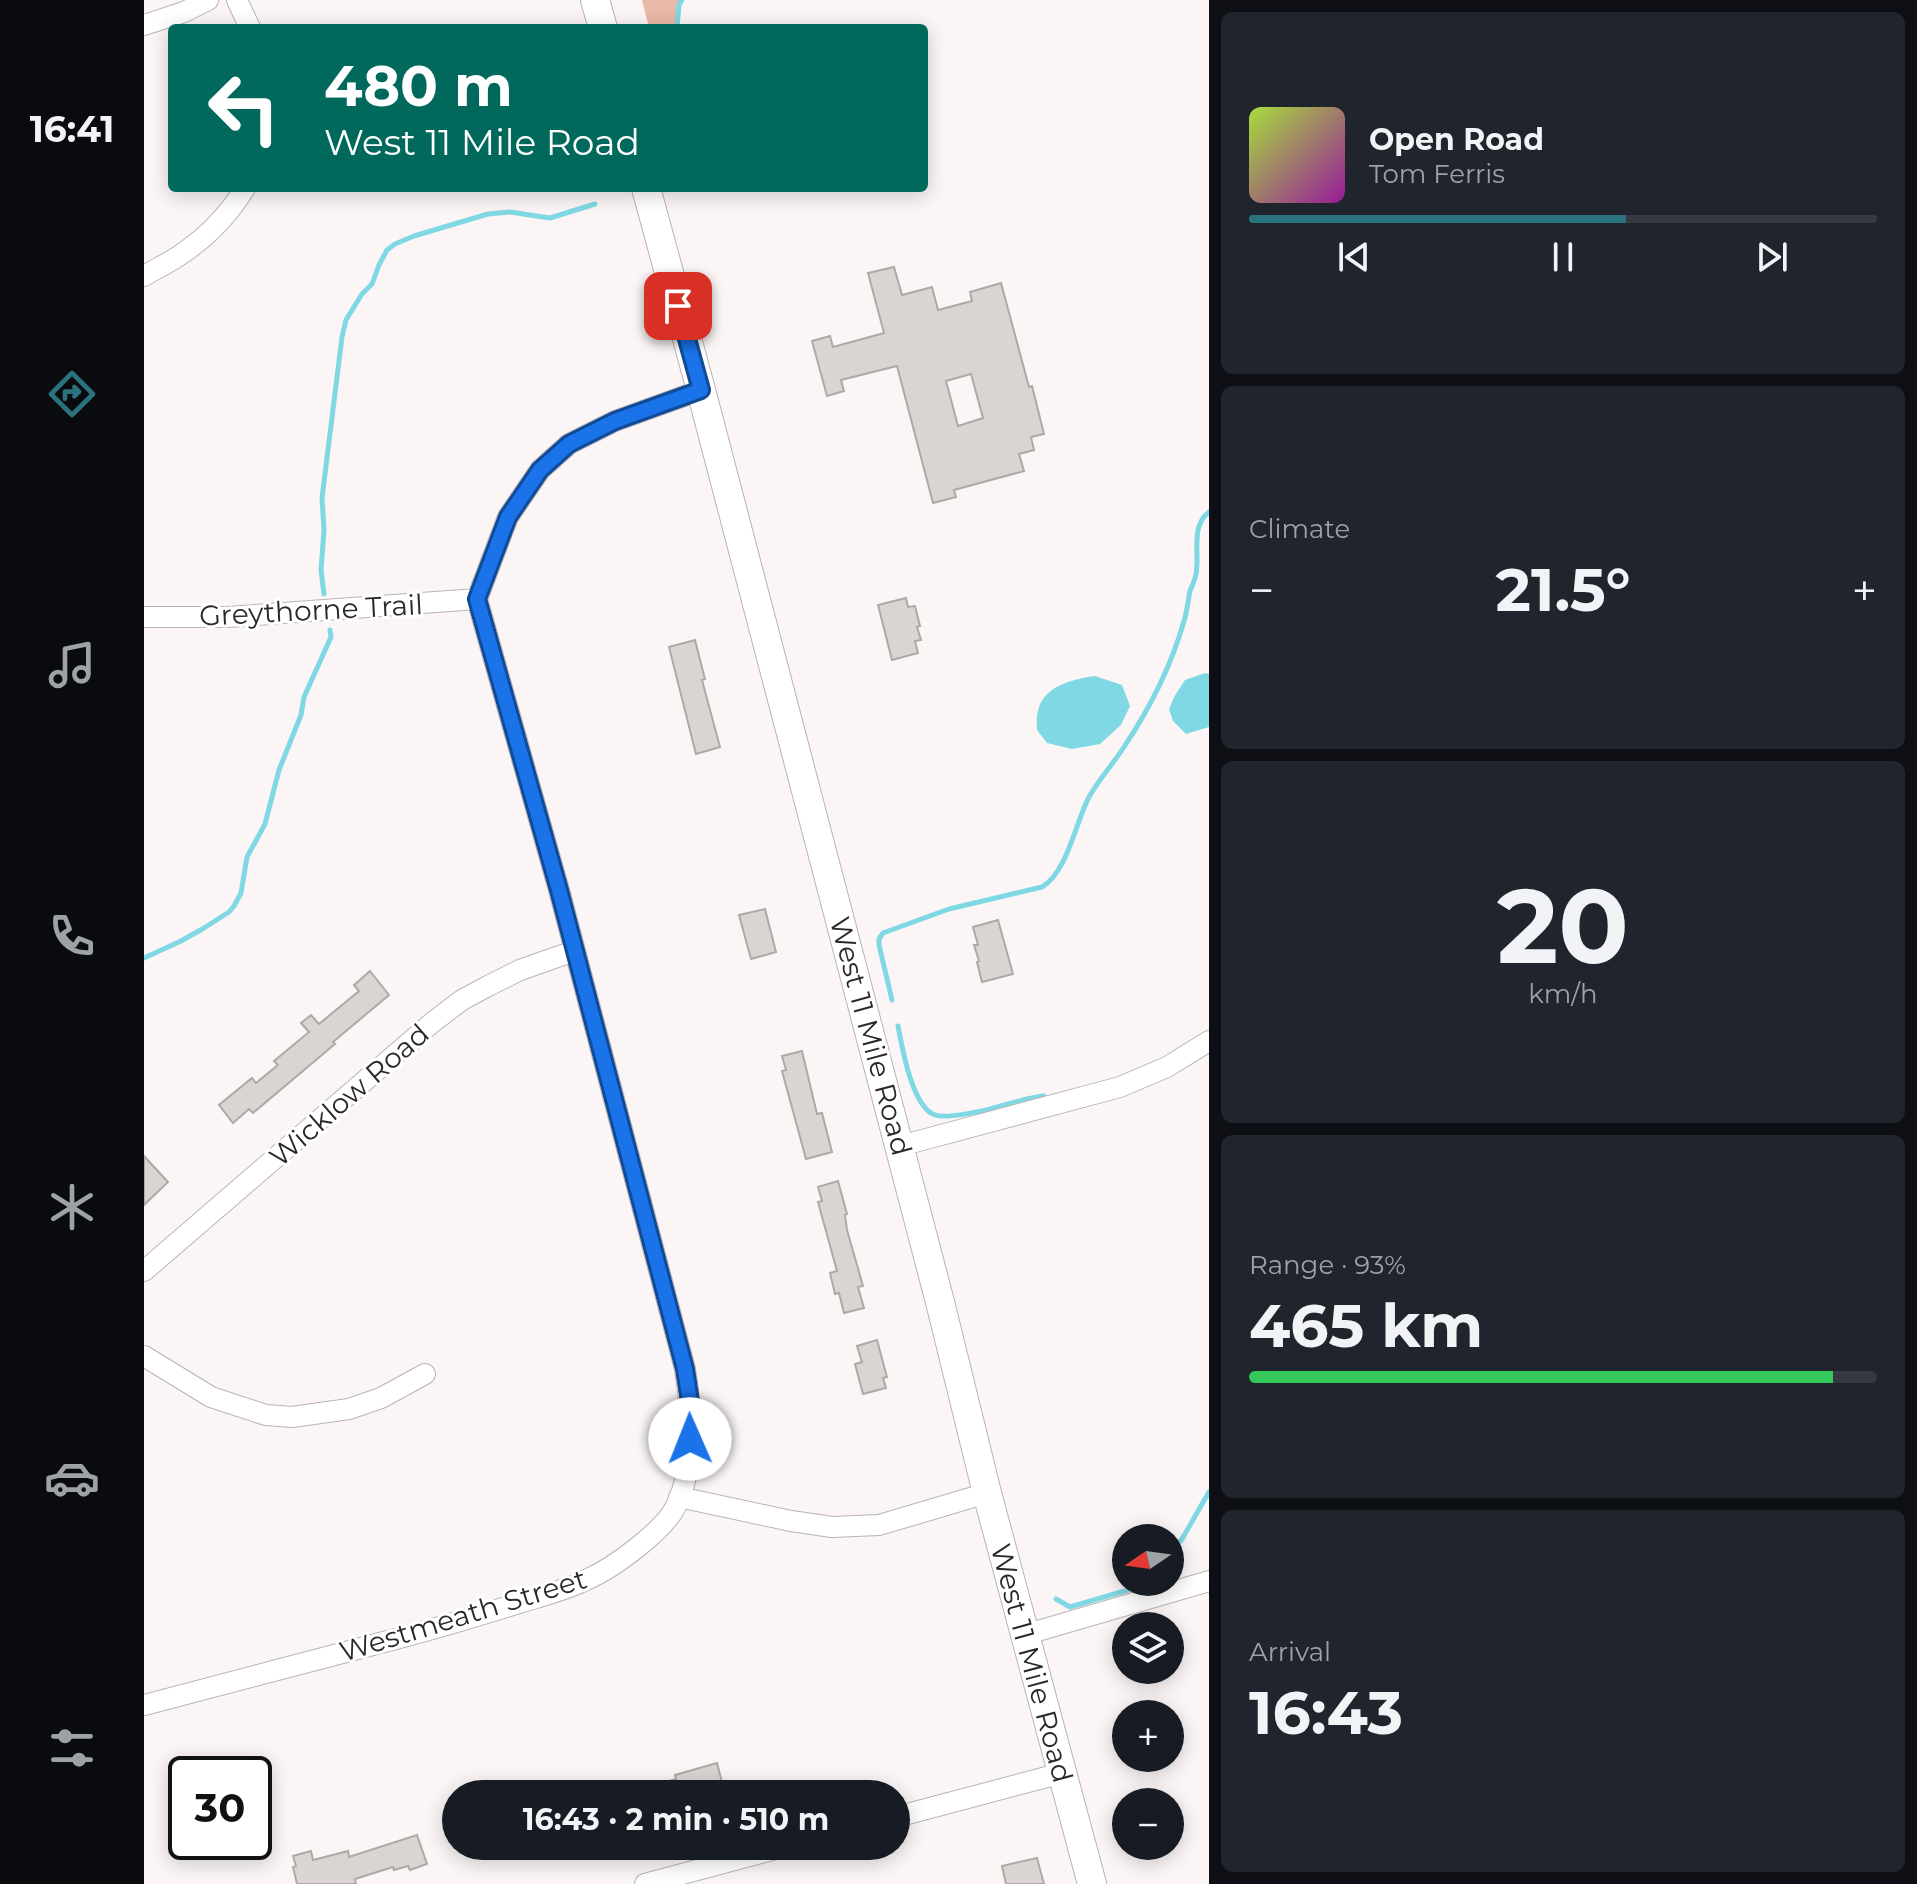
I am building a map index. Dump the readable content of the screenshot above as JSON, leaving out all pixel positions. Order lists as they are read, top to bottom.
{
  "streets": {
    "street": [
      "Greythorne Trail",
      "West 11 Mile Road",
      "Wicklow Road",
      "Westmeath Street"
    ]
  },
  "north": "left",
  "page": {
    "tabs": "16:41",
    "turn": ["480 m", "West 11 Mile Road"],
    "song": ["Open Road", "Tom Ferris"],
    "tile": [
      "Climate",
      ["20", "km/h"],
      ["Range · 93%", "465 km"],
      ["Arrival", "16:43"]
    ],
    "heat": ["−", "21.5°", "+"],
    "map_buttons": ["+", "−"],
    "limit": "30",
    "trip": "16:43 · 2 min · 510 m"
  }
}
